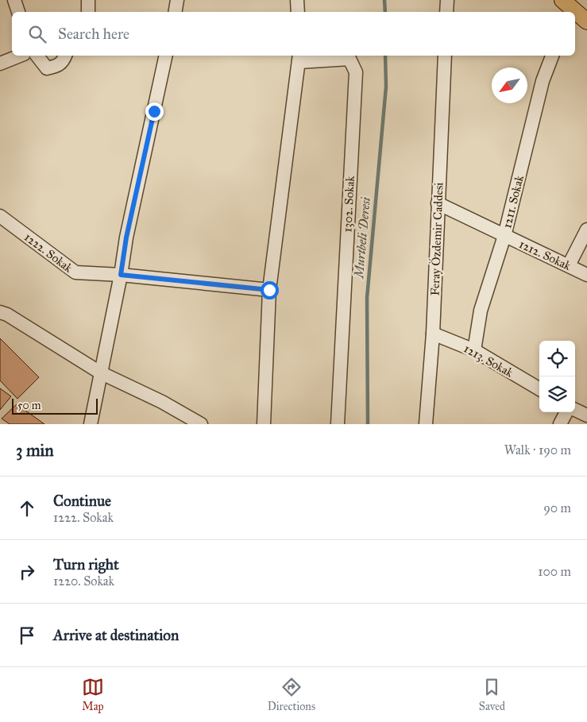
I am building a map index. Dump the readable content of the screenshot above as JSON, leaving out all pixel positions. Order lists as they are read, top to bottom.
{
  "streets": {
    "street": [
      "1211. Sokak",
      "1302. Sokak",
      "Feray Özdemir Caddesi",
      "1222. Sokak",
      "1212. Sokak",
      "1213. Sokak"
    ]
  },
  "crossings": [
    ["1211. Sokak", "1212. Sokak"],
    ["1211. Sokak", "1213. Sokak"],
    ["Feray Özdemir Caddesi", "1212. Sokak"],
    ["Feray Özdemir Caddesi", "1213. Sokak"]
  ],
  "water": ["Murtbeli Deresi"],
  "scale_bar": "50 m",
  "north": "bottom left",
  "page": {
    "search": "Search here",
    "scale": "50 m",
    "heading": ["3 min", "Walk · 190 m"],
    "list": [
      ["Continue", "1222. Sokak", "90 m"],
      ["Turn right", "1220. Sokak", "100 m"],
      "Arrive at destination"
    ],
    "nav": ["Map", "Directions", "Saved"]
  }
}
